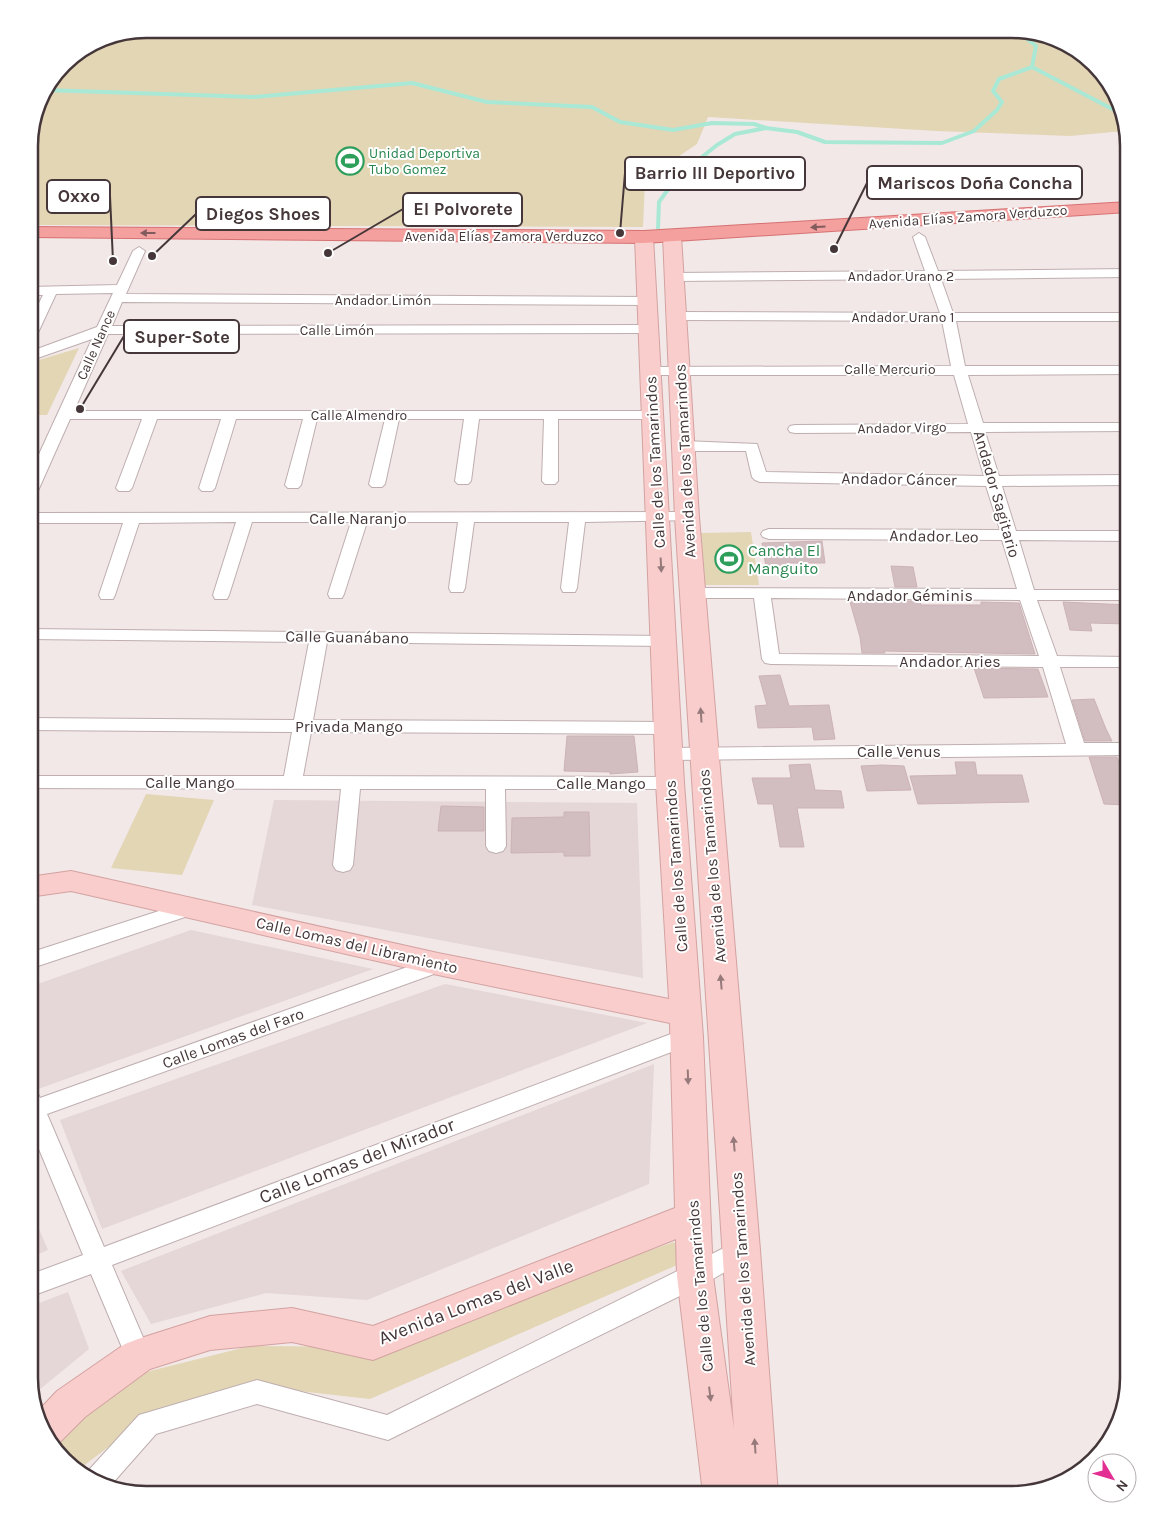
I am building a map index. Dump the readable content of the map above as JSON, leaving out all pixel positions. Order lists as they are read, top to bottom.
{
  "streets": {
    "main road": ["Avenida Elías Zamora Verduzco"],
    "street": [
      "Andador Urano 2",
      "Andador Limón",
      "Andador Urano 1",
      "Calle Limón",
      "Calle Nance",
      "Calle Mercurio",
      "Calle Almendro",
      "Andador Virgo",
      "Avenida de los Tamarindos",
      "Calle de los Tamarindos",
      "Andador Cáncer",
      "Andador Sagitario",
      "Calle Naranjo",
      "Andador Leo",
      "Andador Géminis",
      "Calle Guanábano",
      "Andador Aries",
      "Privada Mango",
      "Calle Venus",
      "Calle Mango",
      "Calle Lomas del Libramiento",
      "Calle Lomas del Faro",
      "Calle Lomas del Mirador",
      "Avenida Lomas del Valle"
    ]
  },
  "crossings": [
    ["Avenida Elías Zamora Verduzco", "Andador Urano 2"],
    ["Avenida Elías Zamora Verduzco", "Calle Nance"],
    ["Avenida Elías Zamora Verduzco", "Avenida de los Tamarindos"],
    ["Avenida Elías Zamora Verduzco", "Calle de los Tamarindos"],
    ["Avenida Elías Zamora Verduzco", "Andador Sagitario"],
    ["Andador Urano 2", "Avenida de los Tamarindos"],
    ["Andador Urano 2", "Calle de los Tamarindos"],
    ["Andador Urano 2", "Andador Sagitario"],
    ["Andador Limón", "Calle Nance"],
    ["Andador Limón", "Calle de los Tamarindos"],
    ["Andador Urano 1", "Avenida de los Tamarindos"],
    ["Andador Urano 1", "Andador Sagitario"],
    ["Calle Limón", "Calle Nance"],
    ["Calle Limón", "Calle de los Tamarindos"],
    ["Calle Nance", "Calle Almendro"],
    ["Calle Mercurio", "Avenida de los Tamarindos"],
    ["Calle Mercurio", "Calle de los Tamarindos"],
    ["Calle Mercurio", "Andador Sagitario"],
    ["Calle Almendro", "Calle de los Tamarindos"],
    ["Andador Virgo", "Andador Sagitario"],
    ["Avenida de los Tamarindos", "Calle de los Tamarindos"],
    ["Avenida de los Tamarindos", "Andador Cáncer"],
    ["Avenida de los Tamarindos", "Calle Naranjo"],
    ["Avenida de los Tamarindos", "Andador Géminis"],
    ["Avenida de los Tamarindos", "Calle Venus"],
    ["Calle de los Tamarindos", "Calle Naranjo"],
    ["Calle de los Tamarindos", "Calle Guanábano"],
    ["Calle de los Tamarindos", "Privada Mango"],
    ["Calle de los Tamarindos", "Calle Venus"],
    ["Calle de los Tamarindos", "Calle Mango"],
    ["Calle de los Tamarindos", "Calle Lomas del Libramiento"],
    ["Calle de los Tamarindos", "Calle Lomas del Mirador"],
    ["Calle de los Tamarindos", "Avenida Lomas del Valle"],
    ["Andador Cáncer", "Andador Sagitario"],
    ["Andador Sagitario", "Andador Leo"],
    ["Andador Sagitario", "Andador Géminis"],
    ["Andador Sagitario", "Andador Aries"],
    ["Andador Sagitario", "Calle Venus"],
    ["Calle Lomas del Libramiento", "Calle Lomas del Faro"],
    ["Calle Lomas del Libramiento", "Calle Lomas del Mirador"]
  ],
  "one_way": ["Avenida de los Tamarindos"],
  "places": {
    "sports": ["Unidad Deportiva Tubo Gomez", "Cancha El Manguito"],
    "other": [
      "Barrio III Deportivo",
      "Mariscos Doña Concha",
      "El Polvorete",
      "Diegos Shoes",
      "Oxxo",
      "Super-Sote"
    ]
  },
  "north": "bottom right"
}
